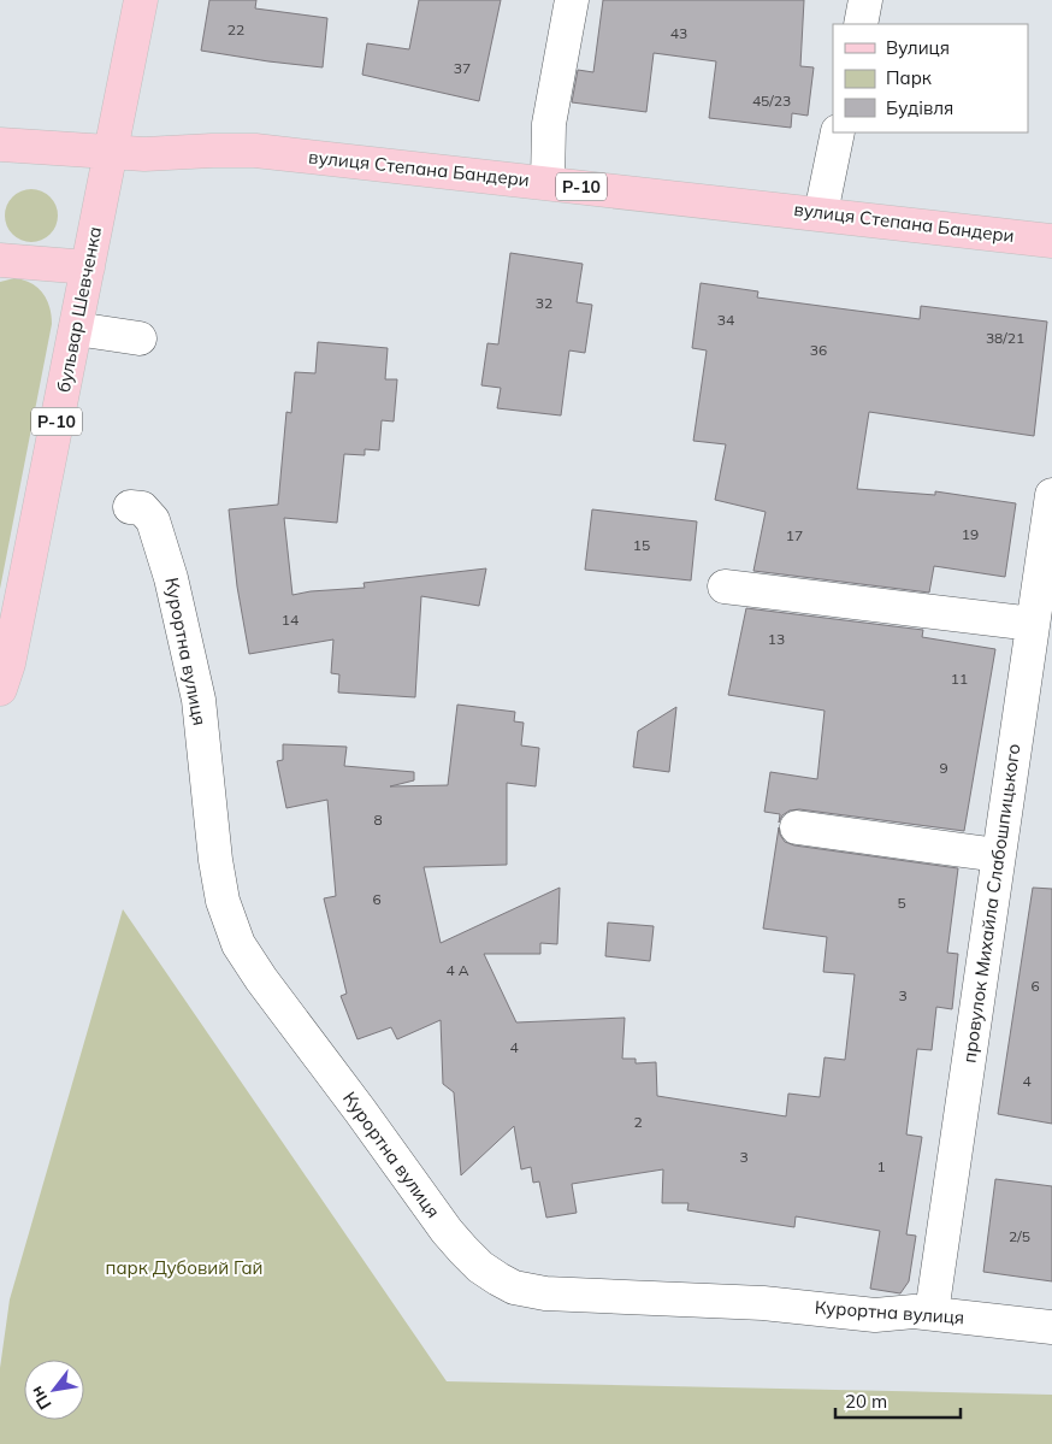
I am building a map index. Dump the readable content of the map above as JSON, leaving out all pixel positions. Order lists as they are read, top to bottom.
{
  "streets": {
    "main road": ["вулиця Степана Бандери", "Р-10", "бульвар Шевченка"],
    "street": ["Курортна вулиця", "провулок Михайла Слабошпицького"]
  },
  "crossings": [
    ["вулиця Степана Бандери", "бульвар Шевченка"],
    ["Курортна вулиця", "провулок Михайла Слабошпицького"]
  ],
  "parks": ["парк Дубовий Гай"],
  "house_numbers": [
    "22",
    "43",
    "37",
    "45/23",
    "32",
    "34",
    "38/21",
    "36",
    "19",
    "17",
    "15",
    "14",
    "13",
    "11",
    "9",
    "8",
    "6",
    "5",
    "4 А",
    "6",
    "3",
    "4",
    "4",
    "2",
    "3",
    "1",
    "2/5"
  ],
  "legend": ["Вулиця", "Парк", "Будівля"],
  "scale_bar": "20 m",
  "north": "bottom left"
}
